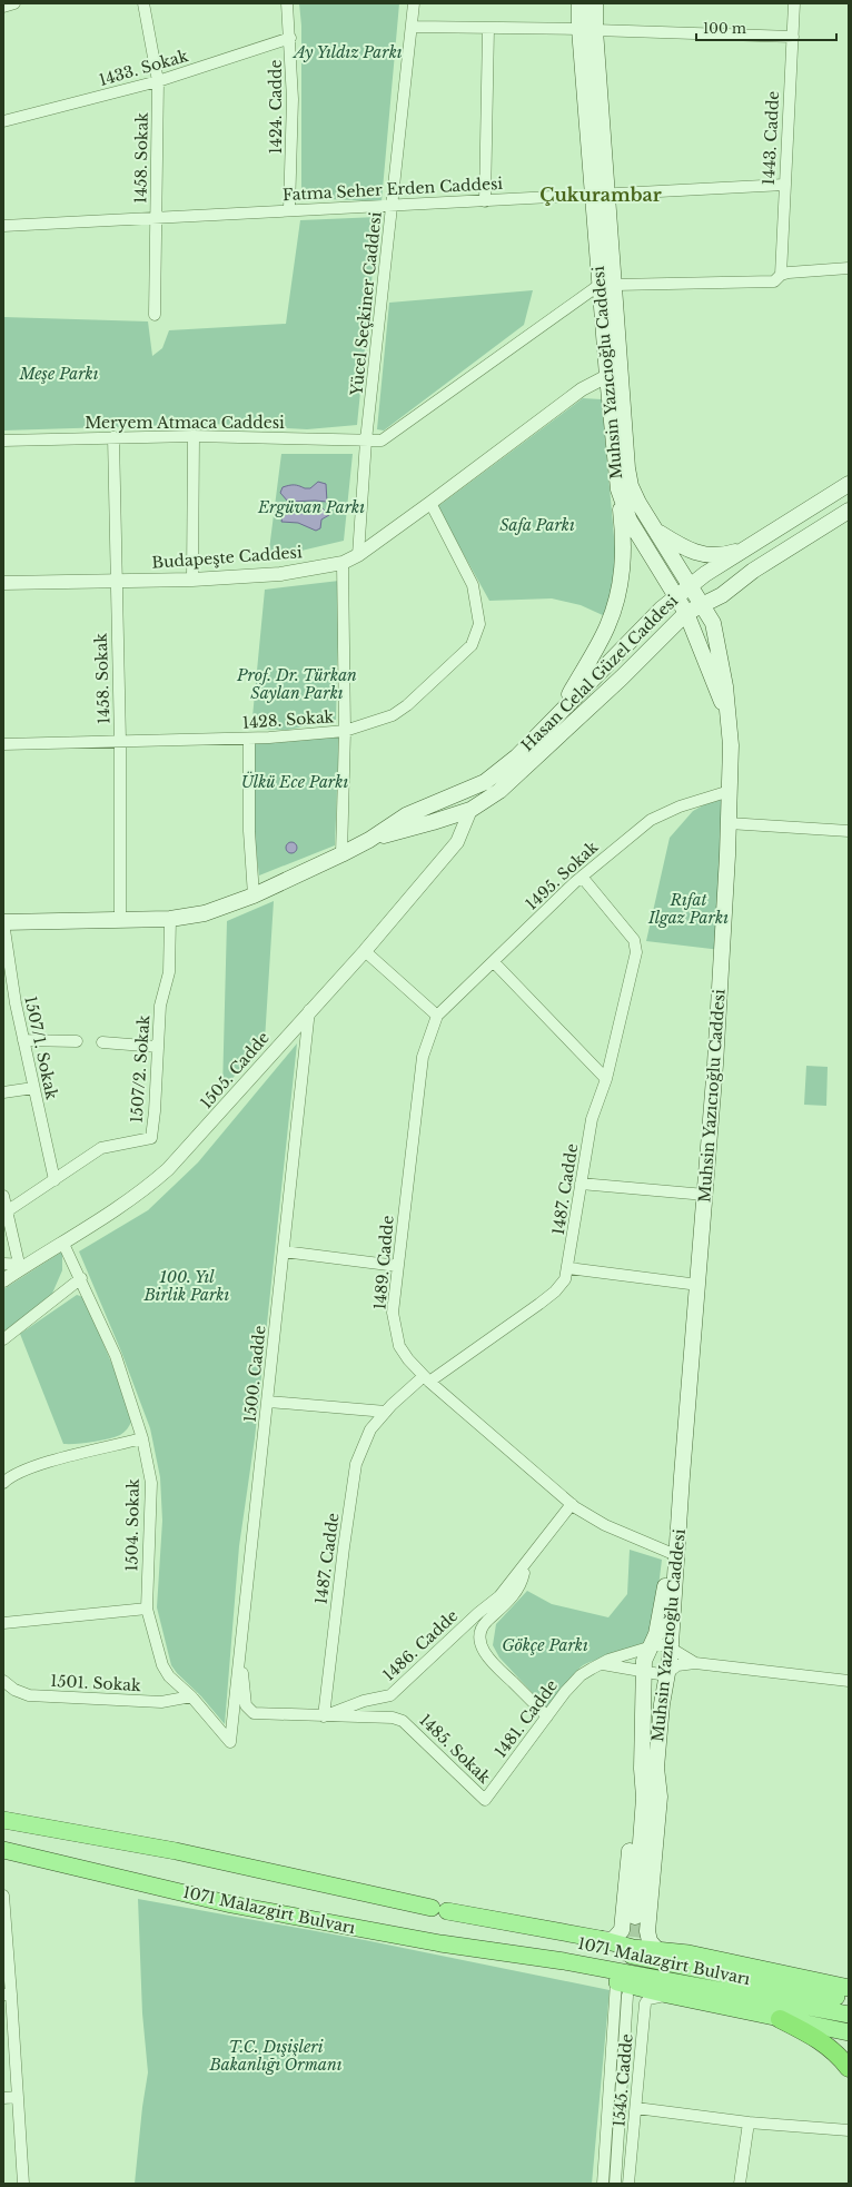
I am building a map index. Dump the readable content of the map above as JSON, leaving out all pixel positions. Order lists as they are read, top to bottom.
{
  "streets": {
    "main road": ["Muhsin Yazıcıoğlu Caddesi", "Hasan Celal Güzel Caddesi", "1071 Malazgirt Bulvarı"],
    "street": [
      "1433. Sokak",
      "1424. Cadde",
      "1443. Cadde",
      "1458. Sokak",
      "Fatma Seher Erden Caddesi",
      "Yücel Seçkiner Caddesi",
      "Meryem Atmaca Caddesi",
      "Budapeşte Caddesi",
      "1428. Sokak",
      "1495. Sokak",
      "1507/1. Sokak",
      "1507/2. Sokak",
      "1505. Cadde",
      "1487. Cadde",
      "1489. Cadde",
      "1500. Cadde",
      "1504. Sokak",
      "1486. Cadde",
      "1501. Sokak",
      "1481. Cadde",
      "1485. Sokak",
      "1545. Cadde"
    ]
  },
  "crossings": [
    ["1433. Sokak", "1424. Cadde"],
    ["1433. Sokak", "1458. Sokak"],
    ["1424. Cadde", "Fatma Seher Erden Caddesi"],
    ["1443. Cadde", "Fatma Seher Erden Caddesi"],
    ["1458. Sokak", "Fatma Seher Erden Caddesi"],
    ["1458. Sokak", "Meryem Atmaca Caddesi"],
    ["1458. Sokak", "Budapeşte Caddesi"],
    ["1458. Sokak", "Hasan Celal Güzel Caddesi"],
    ["1458. Sokak", "1428. Sokak"],
    ["Fatma Seher Erden Caddesi", "Yücel Seçkiner Caddesi"],
    ["Fatma Seher Erden Caddesi", "Muhsin Yazıcıoğlu Caddesi"],
    ["Yücel Seçkiner Caddesi", "Meryem Atmaca Caddesi"],
    ["Yücel Seçkiner Caddesi", "Budapeşte Caddesi"],
    ["Muhsin Yazıcıoğlu Caddesi", "Meryem Atmaca Caddesi"],
    ["Muhsin Yazıcıoğlu Caddesi", "Budapeşte Caddesi"],
    ["Muhsin Yazıcıoğlu Caddesi", "Hasan Celal Güzel Caddesi"],
    ["Muhsin Yazıcıoğlu Caddesi", "1495. Sokak"],
    ["Muhsin Yazıcıoğlu Caddesi", "1489. Cadde"],
    ["Muhsin Yazıcıoğlu Caddesi", "1481. Cadde"],
    ["Muhsin Yazıcıoğlu Caddesi", "1071 Malazgirt Bulvarı"],
    ["Budapeşte Caddesi", "1428. Sokak"],
    ["Hasan Celal Güzel Caddesi", "1507/1. Sokak"],
    ["Hasan Celal Güzel Caddesi", "1507/2. Sokak"],
    ["Hasan Celal Güzel Caddesi", "1505. Cadde"],
    ["1495. Sokak", "1487. Cadde"],
    ["1495. Sokak", "1489. Cadde"],
    ["1507/1. Sokak", "1507/2. Sokak"],
    ["1505. Cadde", "1500. Cadde"],
    ["1505. Cadde", "1504. Sokak"],
    ["1487. Cadde", "1489. Cadde"],
    ["1487. Cadde", "1486. Cadde"],
    ["1487. Cadde", "1485. Sokak"],
    ["1489. Cadde", "1486. Cadde"],
    ["1500. Cadde", "1504. Sokak"],
    ["1500. Cadde", "1486. Cadde"],
    ["1504. Sokak", "1501. Sokak"],
    ["1486. Cadde", "1485. Sokak"],
    ["1481. Cadde", "1485. Sokak"],
    ["1071 Malazgirt Bulvarı", "1545. Cadde"]
  ],
  "districts": ["Çukurambar"],
  "parks": [
    "Ay Yıldız Parkı",
    "Meşe Parkı",
    "Ergüvan Parkı",
    "Safa Parkı",
    "Prof. Dr. Türkan Saylan Parkı",
    "Ülkü Ece Parkı",
    "Rıfat Ilgaz Parkı",
    "100. Yıl Birlik Parkı",
    "Gökçe Parkı",
    "T.C. Dışişleri Bakanlığı Ormanı"
  ],
  "scale_bar": "100 m"
}
